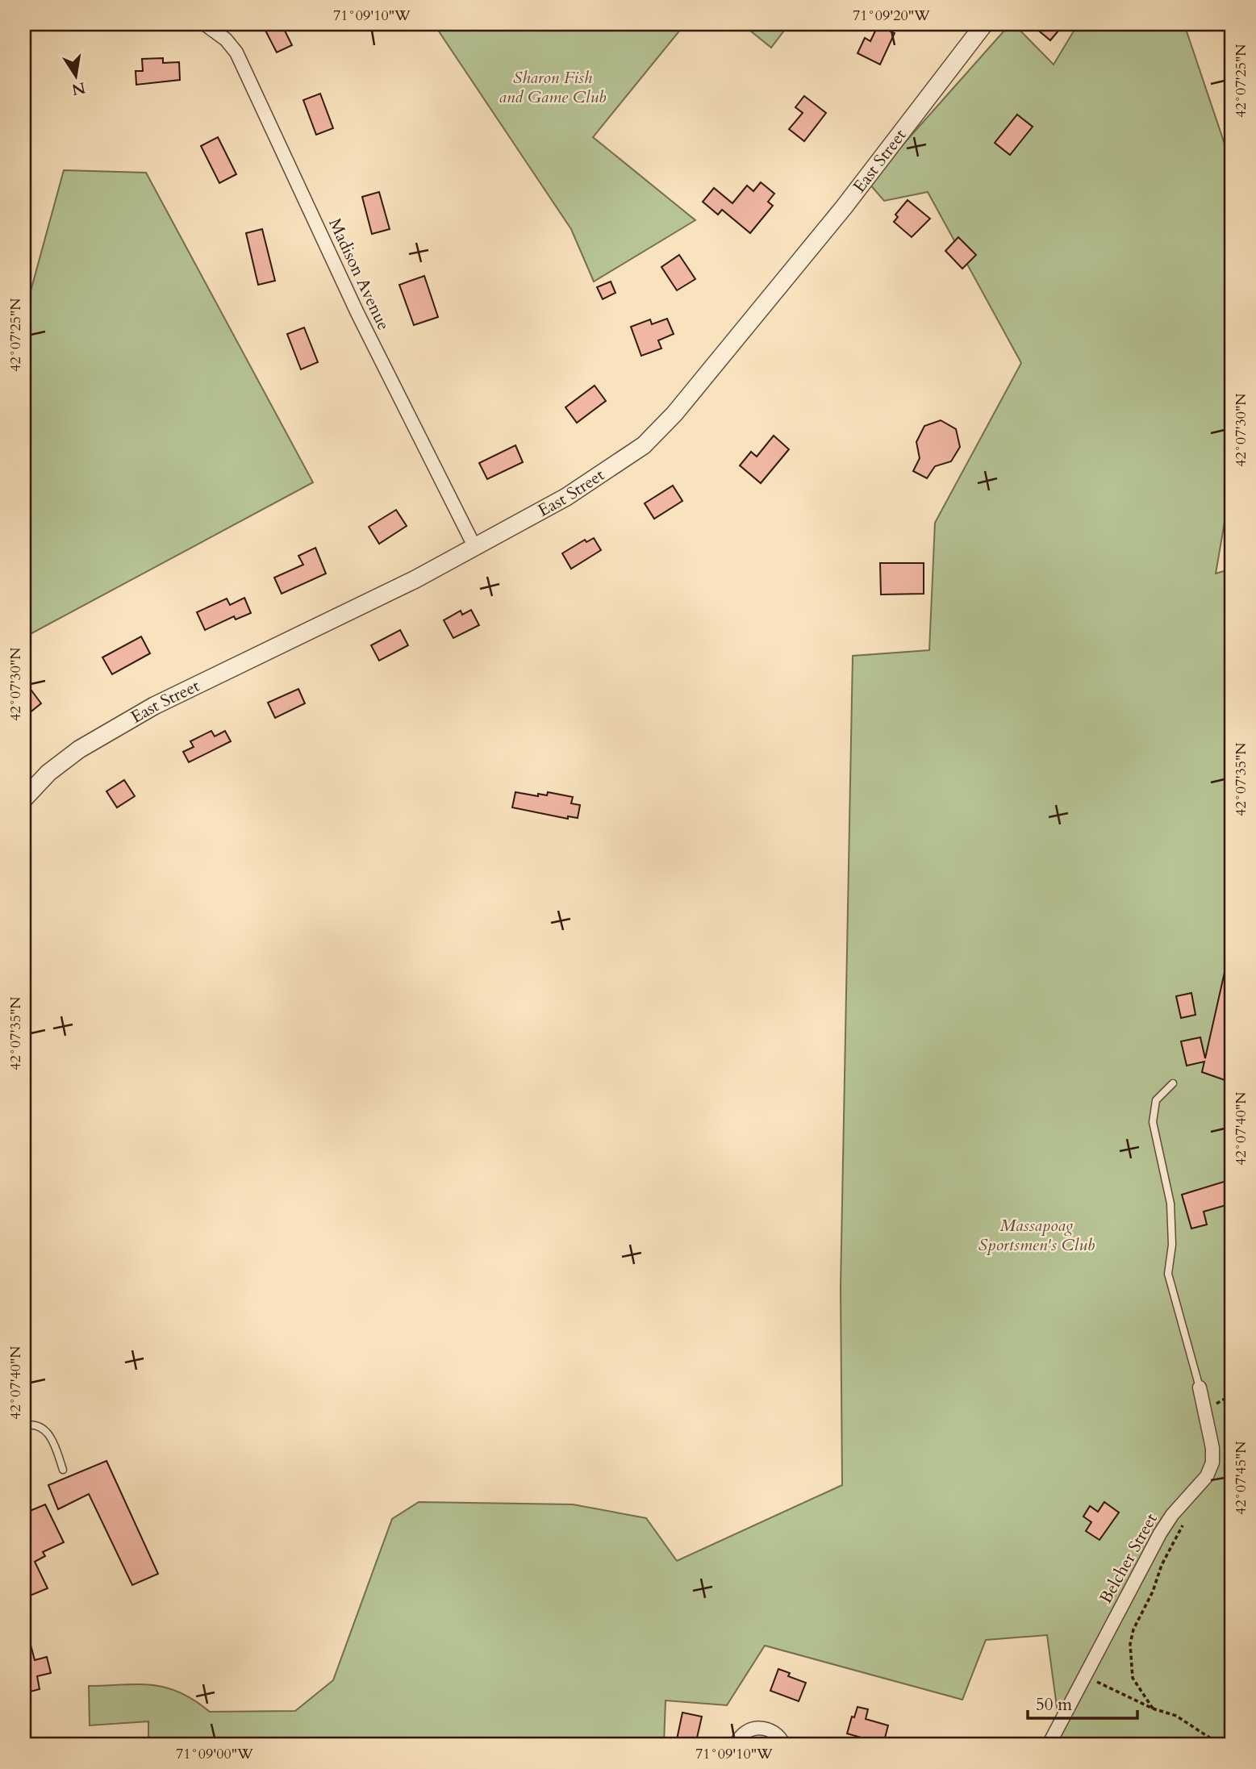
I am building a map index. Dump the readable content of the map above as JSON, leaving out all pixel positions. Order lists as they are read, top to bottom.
{
  "streets": {
    "street": ["East Street", "Madison Avenue", "Belcher Street"]
  },
  "crossings": [
    ["East Street", "Madison Avenue"]
  ],
  "parks": ["Sharon Fish and Game Club", "Massapoag Sportsmen's Club"],
  "scale_bar": "50 m",
  "north": "bottom",
  "coordinates": [
    "71°09'10\"W",
    "71°09'20\"W",
    "42°07'25\"N",
    "42°07'30\"N",
    "42°07'35\"N",
    "42°07'40\"N",
    "42°07'45\"N",
    "71°09'00\"W"
  ]
}
